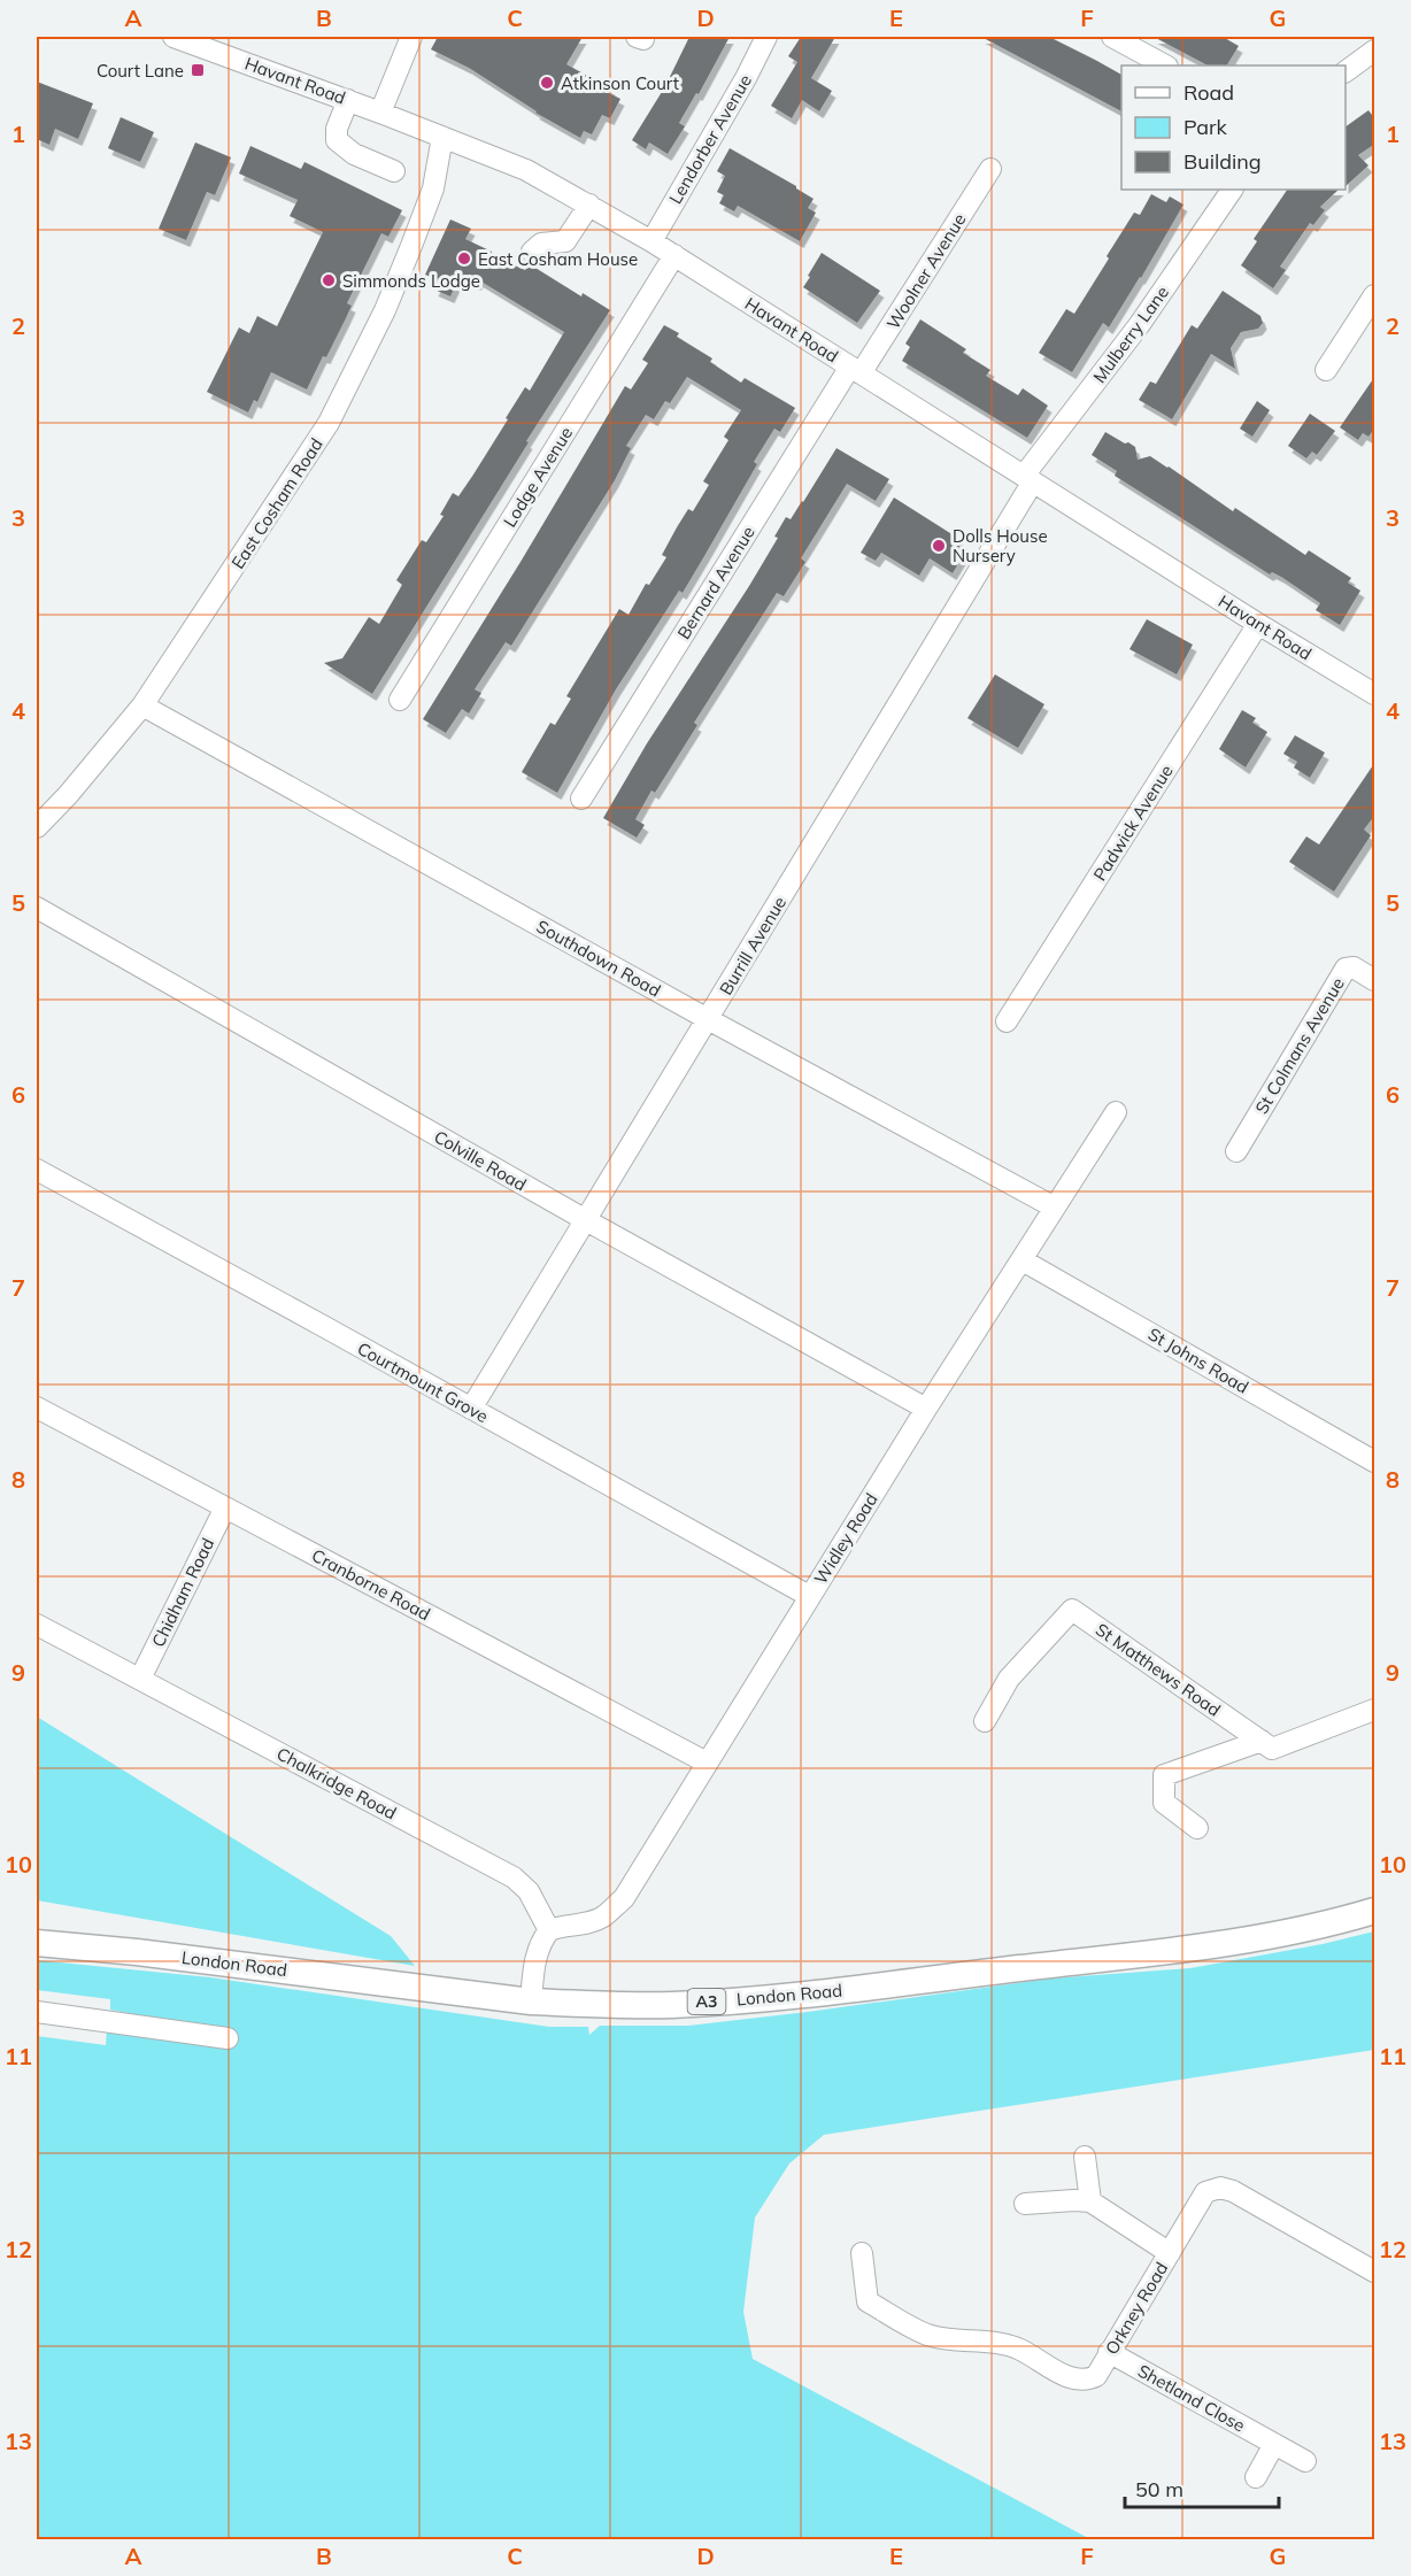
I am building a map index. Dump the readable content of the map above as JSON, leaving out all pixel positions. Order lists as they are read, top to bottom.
{
  "streets": {
    "main road": ["London Road", "A3"],
    "street": [
      "Havant Road",
      "Lendorber Avenue",
      "Woolner Avenue",
      "Mulberry Lane",
      "Lodge Avenue",
      "East Cosham Road",
      "Bernard Avenue",
      "Padwick Avenue",
      "Burrill Avenue",
      "Southdown Road",
      "St Colmans Avenue",
      "Colville Road",
      "St Johns Road",
      "Courtmount Grove",
      "Widley Road",
      "Cranborne Road",
      "Chidham Road",
      "St Matthews Road",
      "Chalkridge Road",
      "Orkney Road",
      "Shetland Close"
    ]
  },
  "crossings": [
    ["Havant Road", "Lendorber Avenue"],
    ["Havant Road", "Woolner Avenue"],
    ["Havant Road", "Mulberry Lane"],
    ["Havant Road", "Lodge Avenue"],
    ["Havant Road", "East Cosham Road"],
    ["Havant Road", "Bernard Avenue"],
    ["Havant Road", "Padwick Avenue"],
    ["Havant Road", "Burrill Avenue"],
    ["Woolner Avenue", "Bernard Avenue"],
    ["Mulberry Lane", "Burrill Avenue"],
    ["East Cosham Road", "Southdown Road"],
    ["Burrill Avenue", "Southdown Road"],
    ["Burrill Avenue", "Colville Road"],
    ["Burrill Avenue", "Courtmount Grove"],
    ["Southdown Road", "Widley Road"],
    ["Colville Road", "Widley Road"],
    ["St Johns Road", "Widley Road"],
    ["Courtmount Grove", "Widley Road"],
    ["Widley Road", "Cranborne Road"],
    ["Widley Road", "Chalkridge Road"],
    ["Cranborne Road", "Chidham Road"],
    ["Chidham Road", "Chalkridge Road"],
    ["Orkney Road", "Shetland Close"]
  ],
  "places": {
    "transit": ["Court Lane"],
    "other": [
      "Atkinson Court",
      "East Cosham House",
      "Simmonds Lodge",
      "Dolls House Nursery"
    ]
  },
  "legend": ["Road", "Park", "Building"],
  "scale_bar": "50 m",
  "grid": {
    "columns": [
      "A",
      "B",
      "C",
      "D",
      "E",
      "F",
      "G"
    ],
    "rows": [
      "1",
      "2",
      "3",
      "4",
      "5",
      "6",
      "7",
      "8",
      "9",
      "10",
      "11",
      "12",
      "13"
    ]
  }
}
